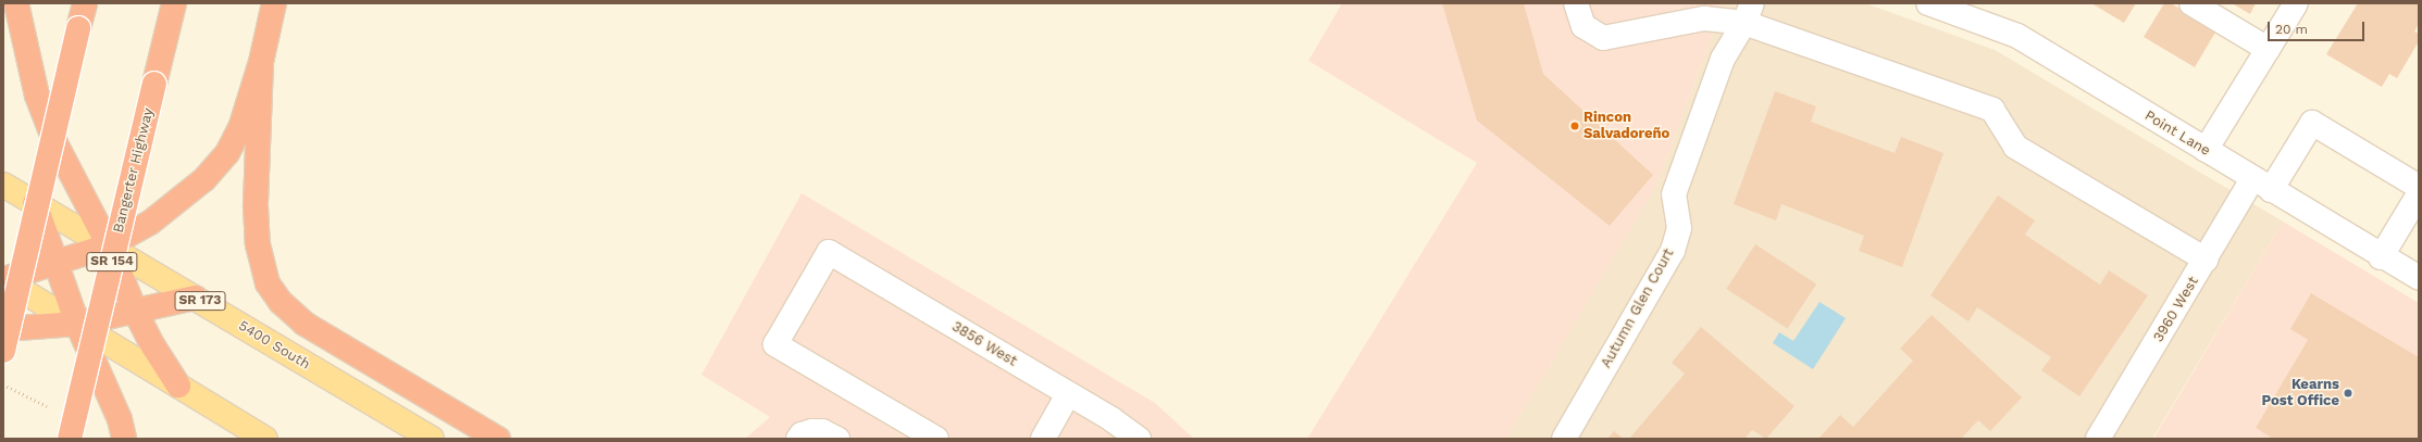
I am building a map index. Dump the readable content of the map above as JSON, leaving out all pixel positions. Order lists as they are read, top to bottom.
{
  "streets": {
    "highway": ["Bangerter Highway", "SR 154"],
    "main road": ["SR 173", "5400 South"],
    "street": [
      "Point Lane",
      "Autumn Glen Court",
      "3960 West",
      "3856 West"
    ]
  },
  "crossings": [
    ["Point Lane", "3960 West"]
  ],
  "places": ["Rincon Salvadoreño", "Kearns Post Office"],
  "scale_bar": "20 m"
}
